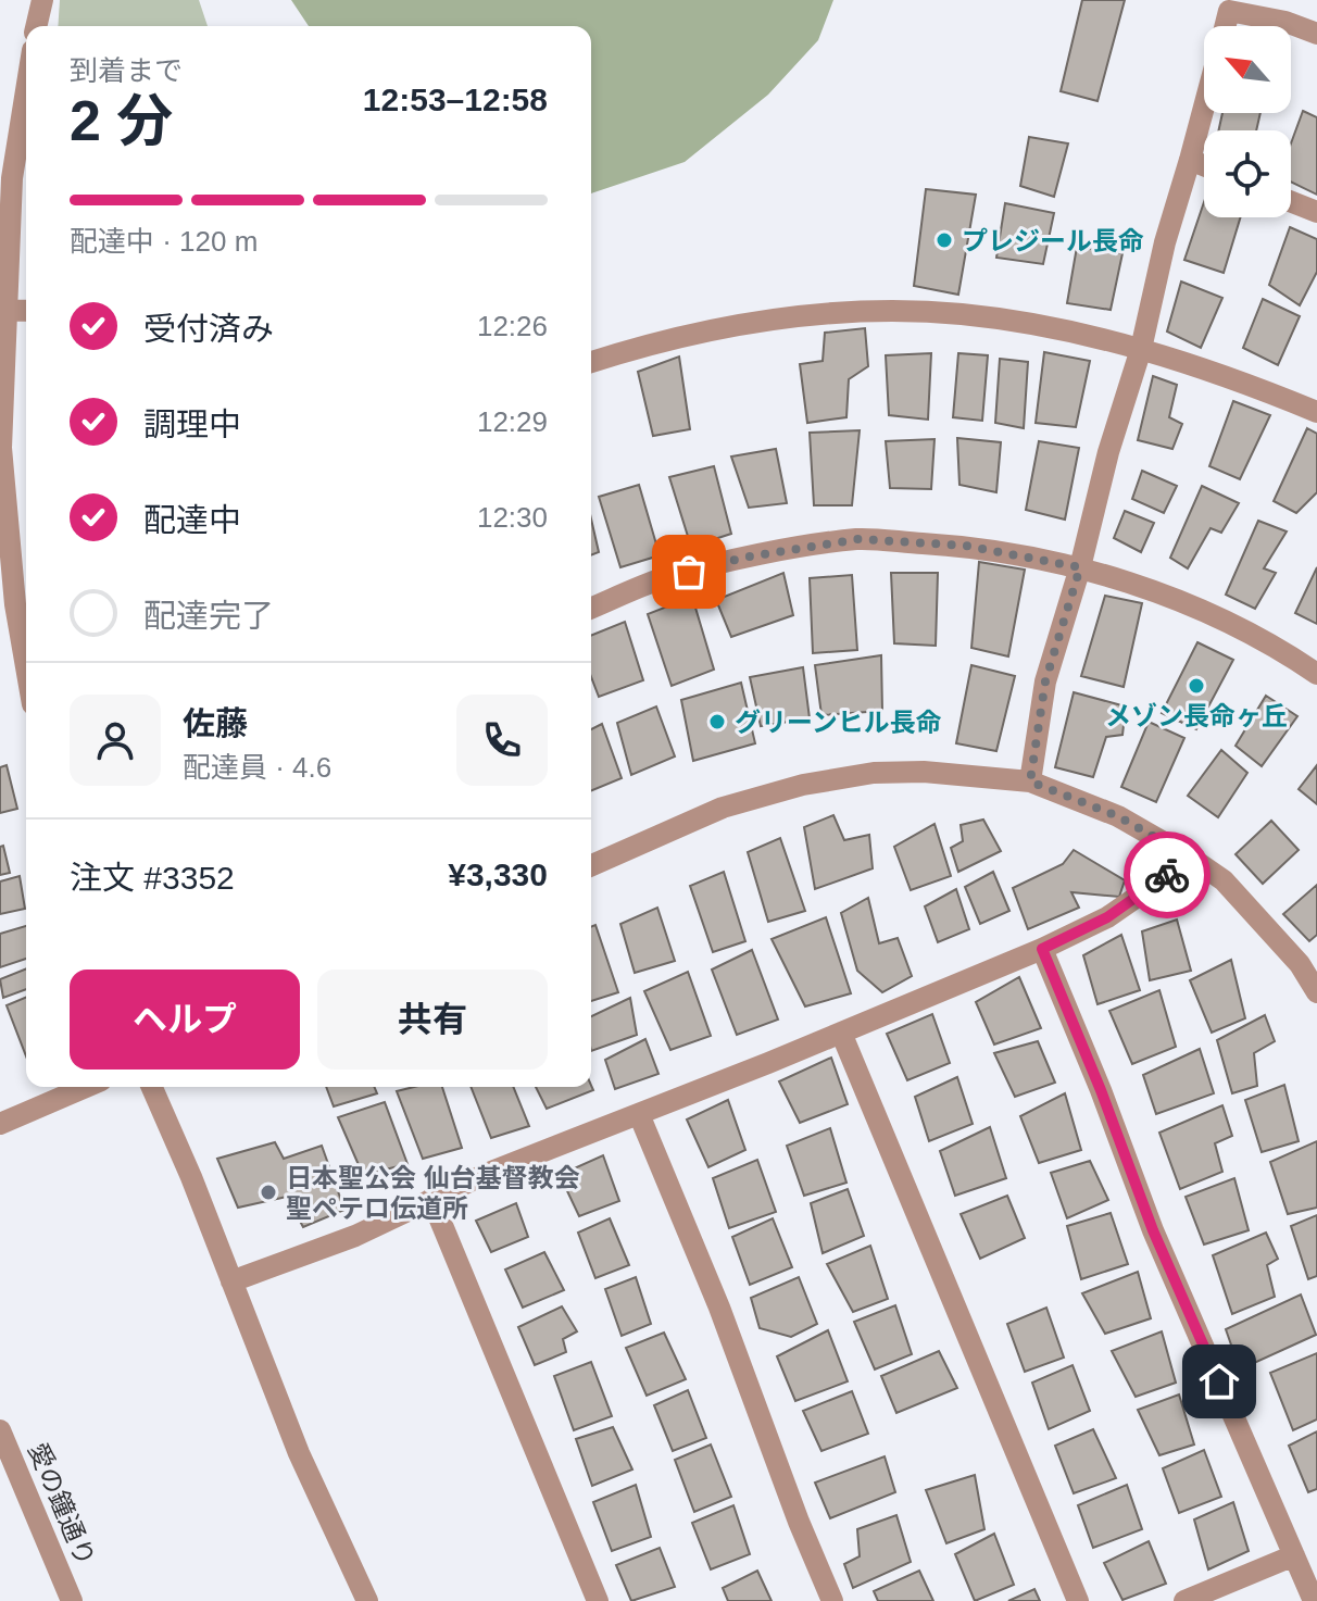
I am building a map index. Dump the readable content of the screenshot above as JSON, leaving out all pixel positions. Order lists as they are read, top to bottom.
{
  "streets": {
    "street": ["愛の鐘通り"]
  },
  "places": [
    "プレジール長命",
    "メゾン長命ヶ丘",
    "グリーンヒル長命",
    "日本聖公会 仙台基督教会 聖ペテロ伝道所"
  ],
  "north": "top left",
  "page": {
    "heading": ["2 分", "到着まで", "12:53–12:58"],
    "panel": [
      "佐藤",
      "配達員 · 4.6",
      "注文 #3352",
      "¥3,330"
    ],
    "bar": "配達中 · 120 m",
    "list": [
      ["受付済み", "12:26"],
      ["調理中", "12:29"],
      ["配達中", "12:30"],
      "配達完了"
    ],
    "buttons": ["ヘルプ", "共有"]
  }
}
